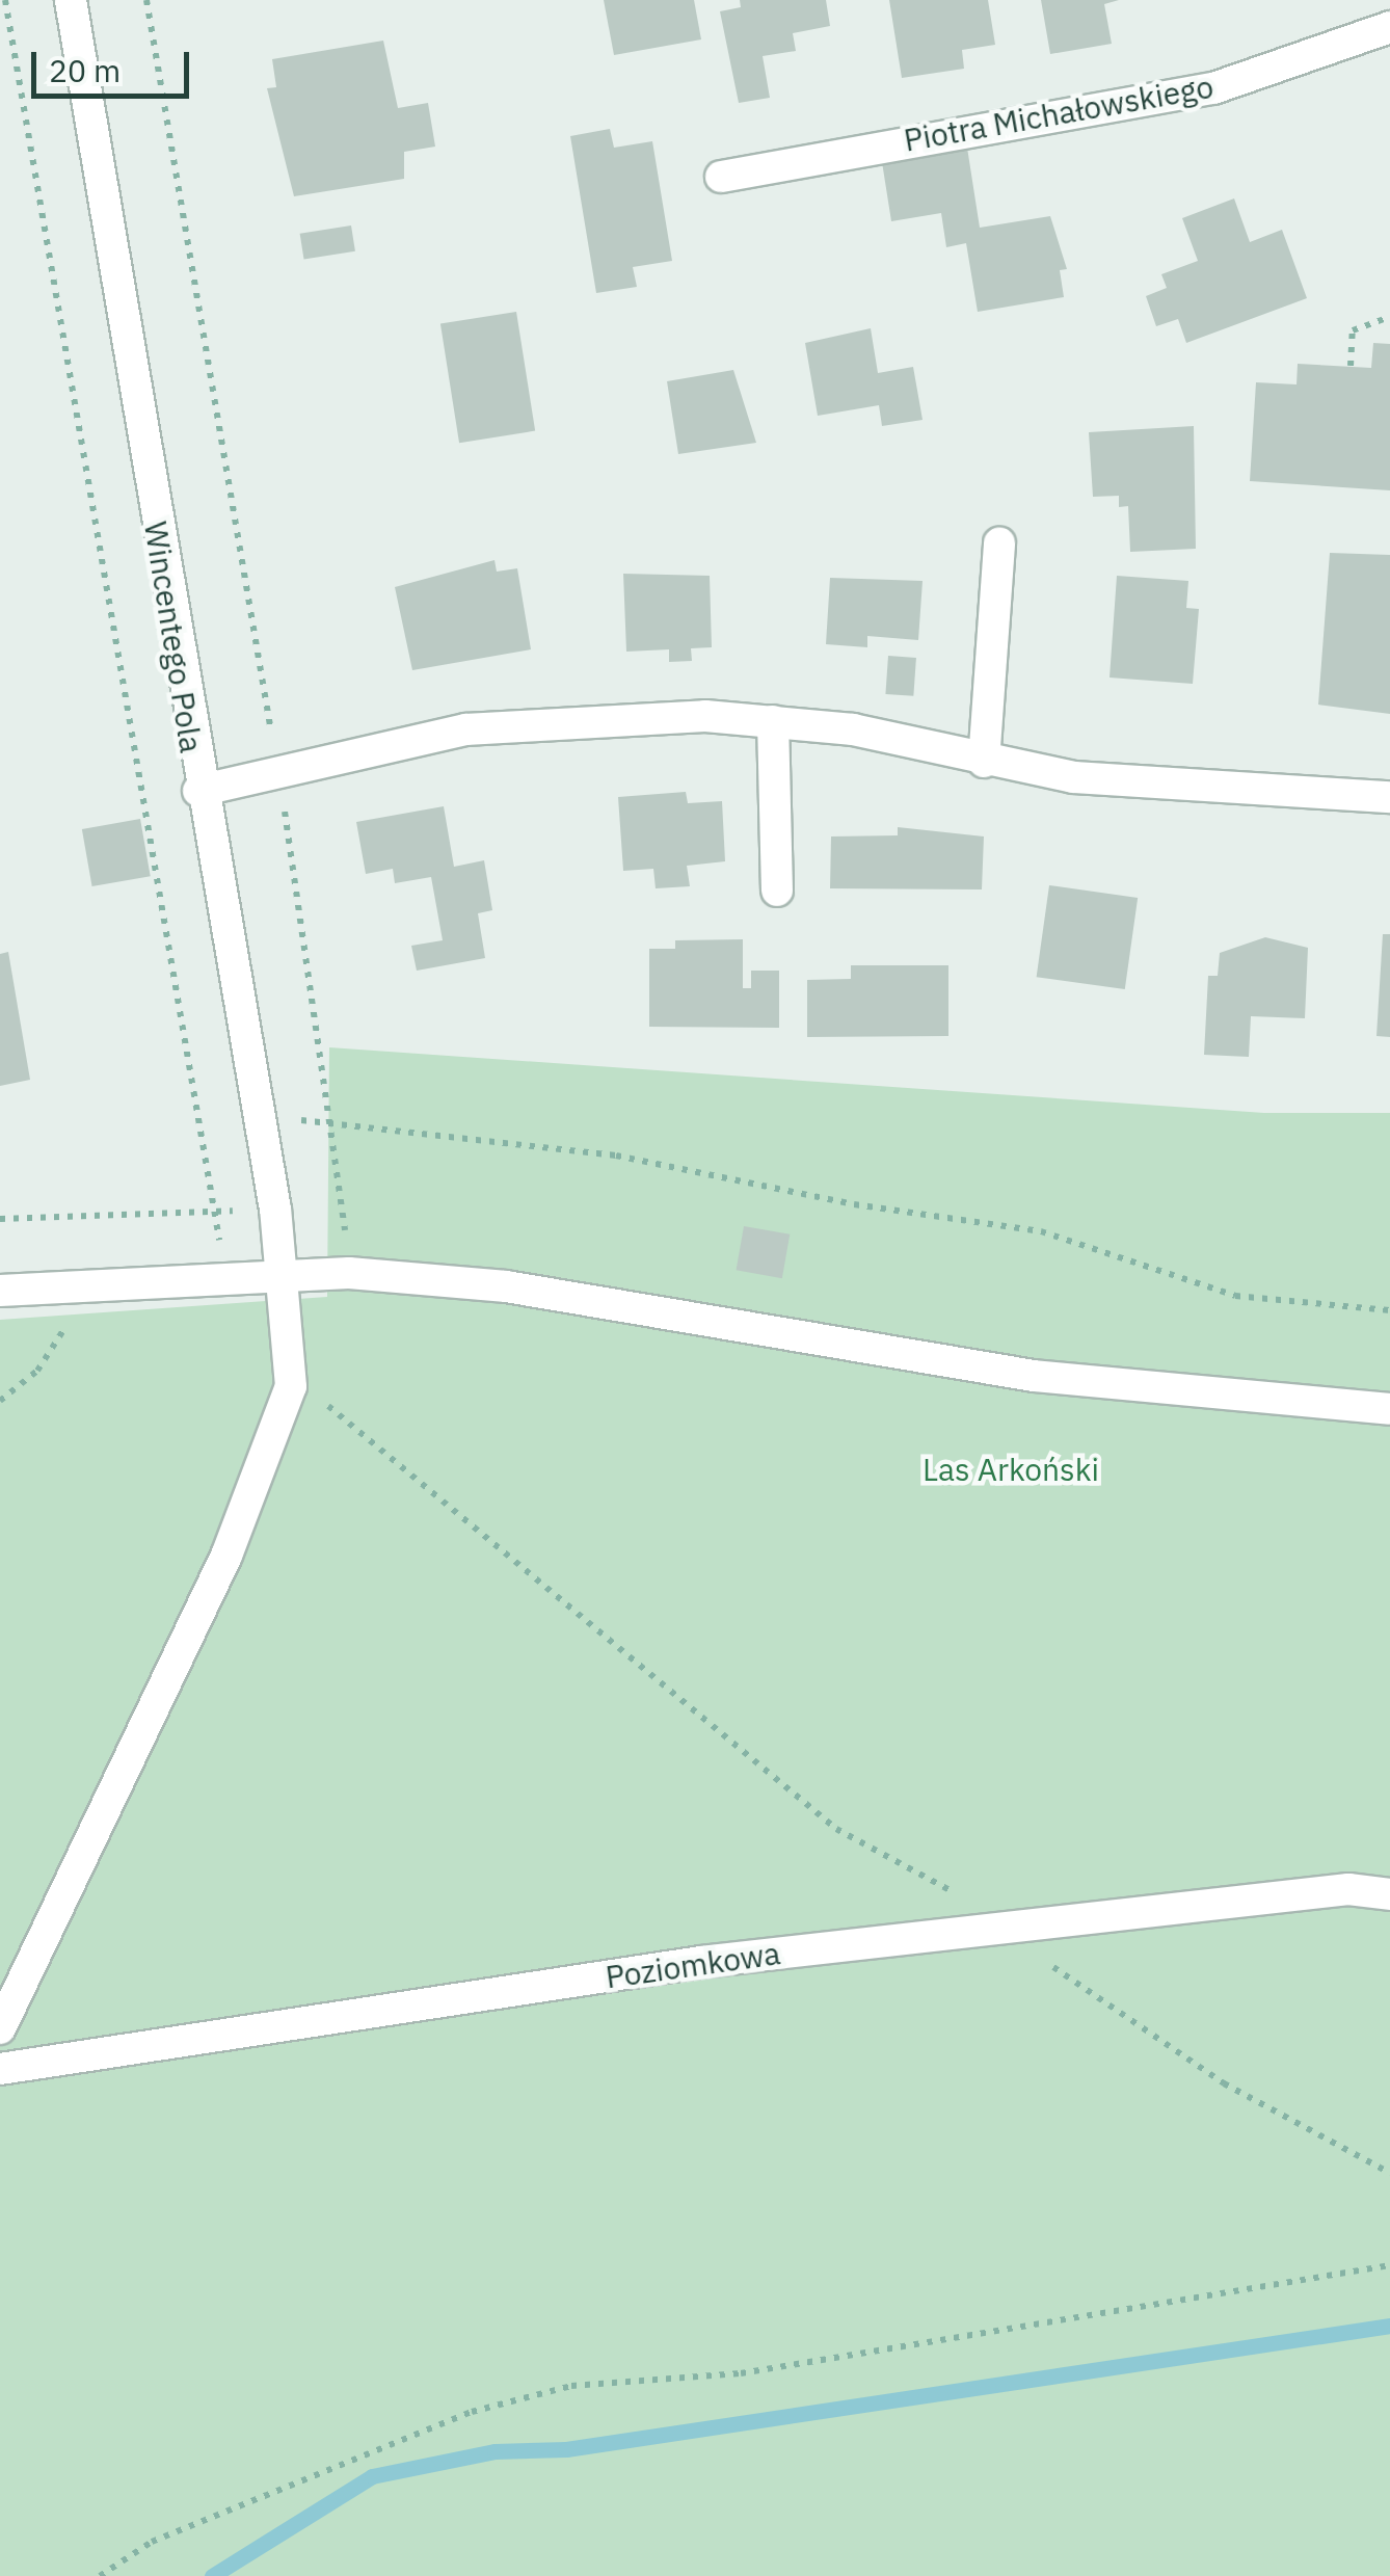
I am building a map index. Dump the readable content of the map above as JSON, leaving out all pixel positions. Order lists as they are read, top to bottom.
{
  "streets": {
    "street": ["Piotra Michałowskiego", "Wincentego Pola", "Poziomkowa"]
  },
  "parks": ["Las Arkoński"],
  "scale_bar": "20 m"
}
